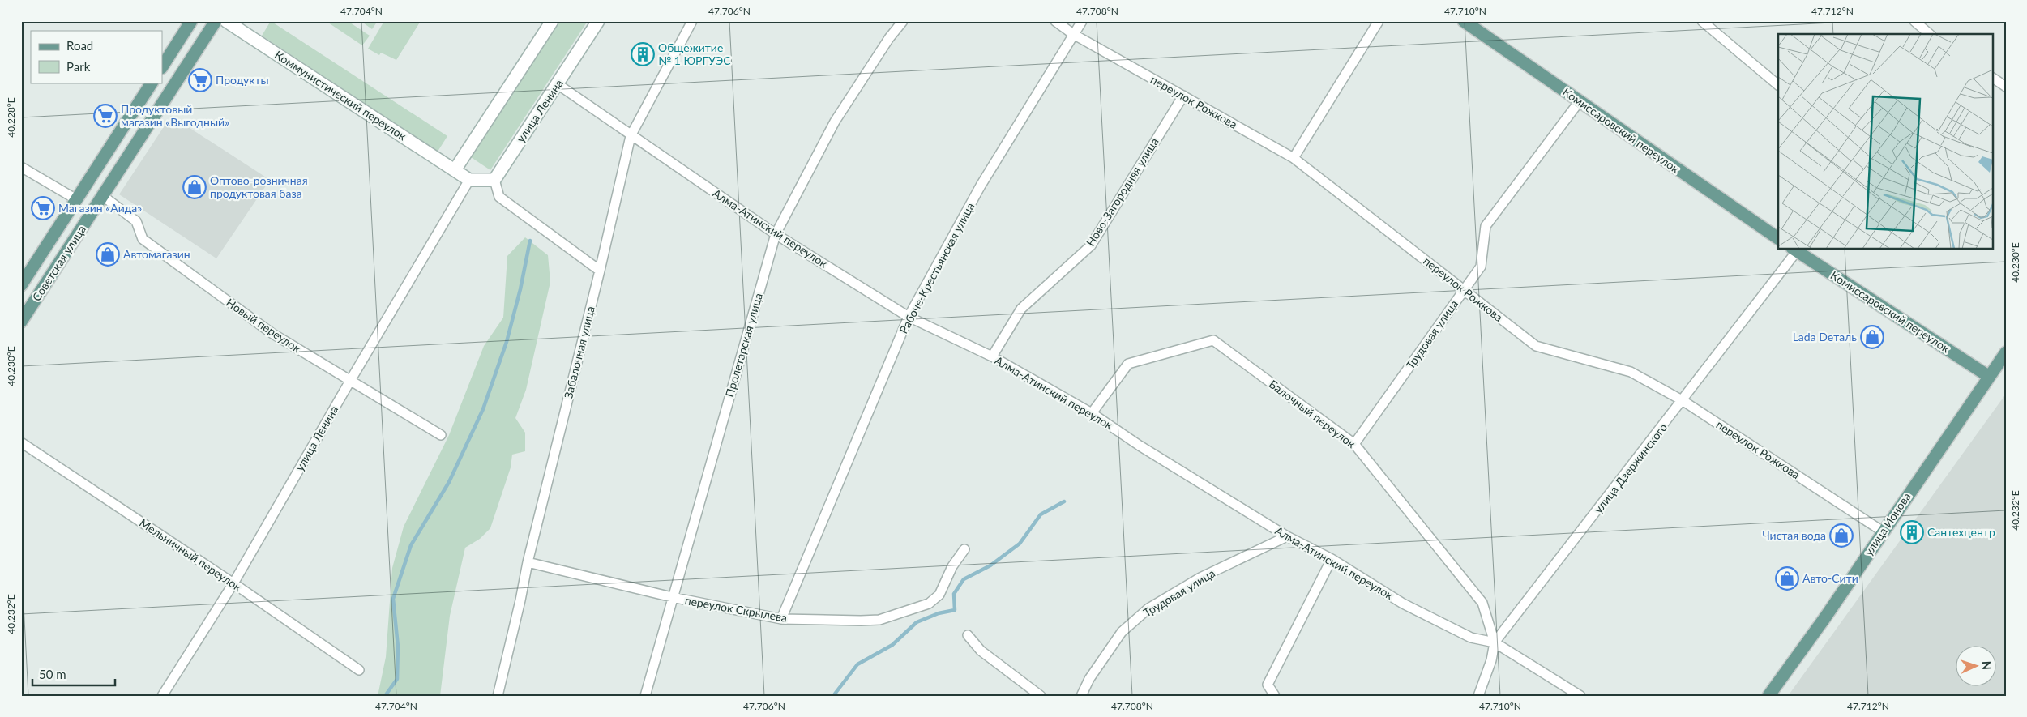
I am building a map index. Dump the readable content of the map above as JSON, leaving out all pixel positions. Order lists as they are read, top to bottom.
{
  "streets": {
    "main road": [
      "Коммунистический переулок",
      "улица Ленина",
      "Комиссаровский переулок",
      "Советская улица",
      "улица Ионова"
    ],
    "street": [
      "переулок Рожкова",
      "Ново-Загородняя улица",
      "Алма-Атинский переулок",
      "Рабоче-Крестьянская улица",
      "Новый переулок",
      "Трудовая улица",
      "Пролетарская улица",
      "Забалочная улица",
      "Балочный переулок",
      "улица Дзержинского",
      "Мельничный переулок",
      "переулок Скрылева"
    ]
  },
  "crossings": [
    ["переулок Рожкова", "Ново-Загородняя улица"],
    ["переулок Рожкова", "Рабоче-Крестьянская улица"],
    ["переулок Рожкова", "Трудовая улица"],
    ["переулок Рожкова", "улица Дзержинского"],
    ["переулок Рожкова", "улица Ионова"],
    ["улица Ленина", "Алма-Атинский переулок"],
    ["улица Ленина", "Новый переулок"],
    ["улица Ленина", "Мельничный переулок"],
    ["Комиссаровский переулок", "Трудовая улица"],
    ["Комиссаровский переулок", "улица Дзержинского"],
    ["Комиссаровский переулок", "улица Ионова"],
    ["Ново-Загородняя улица", "Алма-Атинский переулок"],
    ["Алма-Атинский переулок", "Рабоче-Крестьянская улица"],
    ["Алма-Атинский переулок", "Трудовая улица"],
    ["Алма-Атинский переулок", "Пролетарская улица"],
    ["Алма-Атинский переулок", "Забалочная улица"],
    ["Алма-Атинский переулок", "Балочный переулок"],
    ["Алма-Атинский переулок", "улица Дзержинского"],
    ["Советская улица", "Новый переулок"],
    ["Рабоче-Крестьянская улица", "переулок Скрылева"],
    ["Трудовая улица", "Балочный переулок"],
    ["Пролетарская улица", "переулок Скрылева"],
    ["Забалочная улица", "переулок Скрылева"],
    ["Балочный переулок", "улица Дзержинского"]
  ],
  "places": {
    "building": ["Общежитие № 1 ЮРГУЭС", "Сантехцентр"],
    "supermarket": ["Продукты", "Продуктовый магазин «Выгодный»", "Магазин «Аида»"],
    "shop": [
      "Оптово-розничная продуктовая база",
      "Автомагазин",
      "Lada Dеталь",
      "Чистая вода",
      "Авто-Сити"
    ]
  },
  "legend": ["Road", "Park"],
  "scale_bar": "50 m",
  "north": "right",
  "coordinates": [
    "47.704°N",
    "47.706°N",
    "47.708°N",
    "47.710°N",
    "47.712°N",
    "40.228°E",
    "40.230°E",
    "40.232°E"
  ]
}
